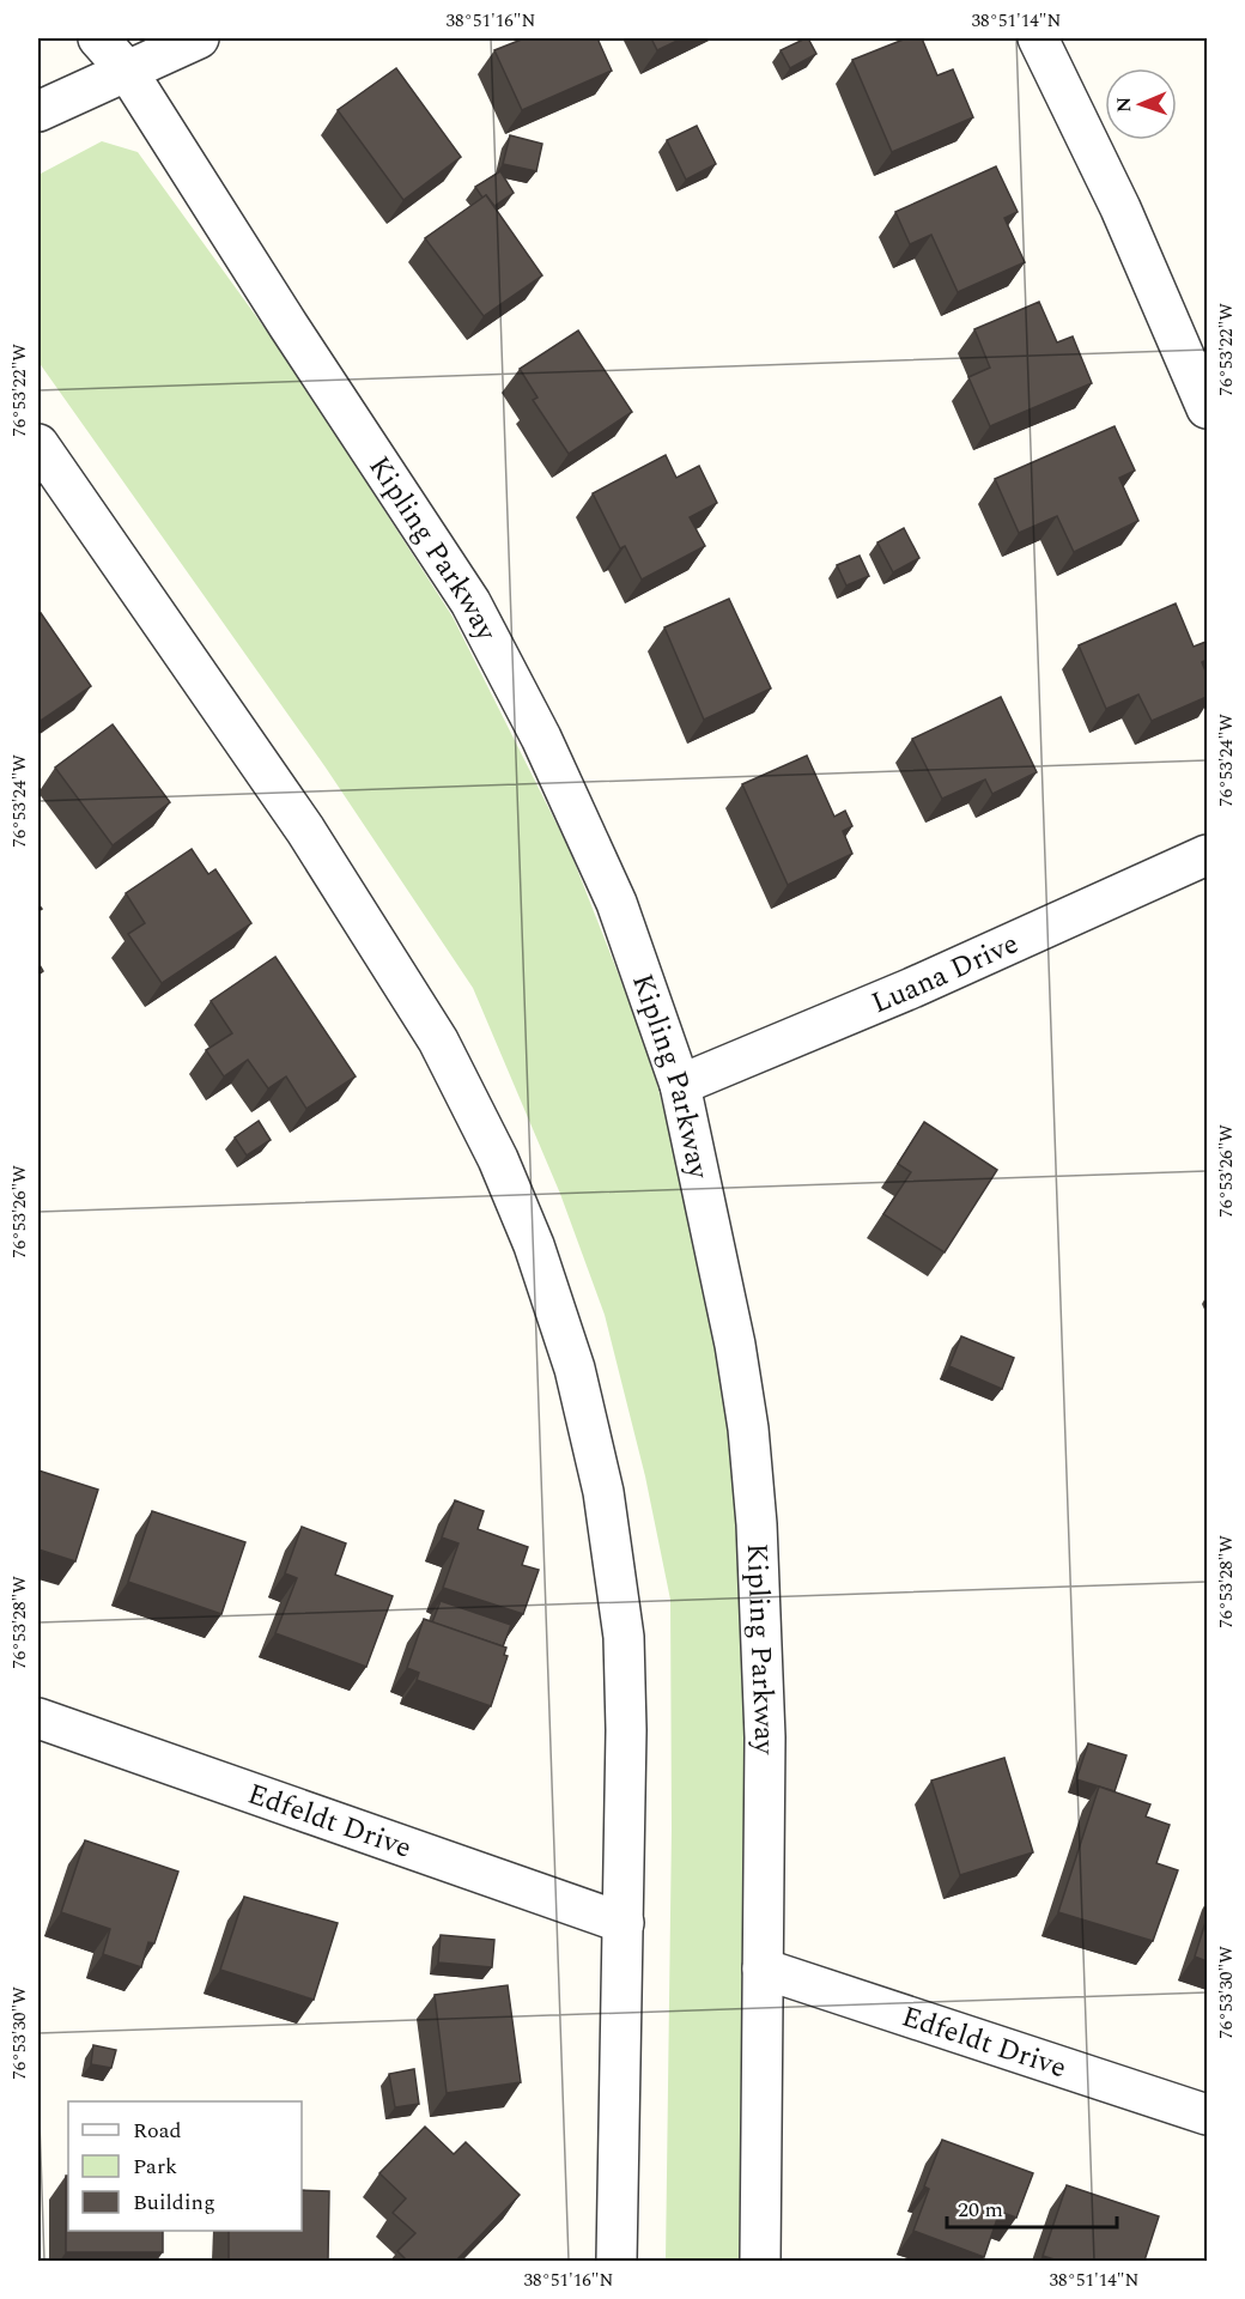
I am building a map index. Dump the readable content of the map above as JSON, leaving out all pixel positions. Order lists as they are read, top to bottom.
{
  "streets": {
    "street": ["Kipling Parkway", "Luana Drive", "Edfeldt Drive"]
  },
  "crossings": [
    ["Kipling Parkway", "Luana Drive"],
    ["Kipling Parkway", "Edfeldt Drive"]
  ],
  "legend": ["Road", "Park", "Building"],
  "scale_bar": "20 m",
  "north": "left",
  "coordinates": [
    "38°51'16\"N",
    "38°51'14\"N",
    "76°53'22\"W",
    "76°53'24\"W",
    "76°53'26\"W",
    "76°53'28\"W",
    "76°53'30\"W"
  ]
}
